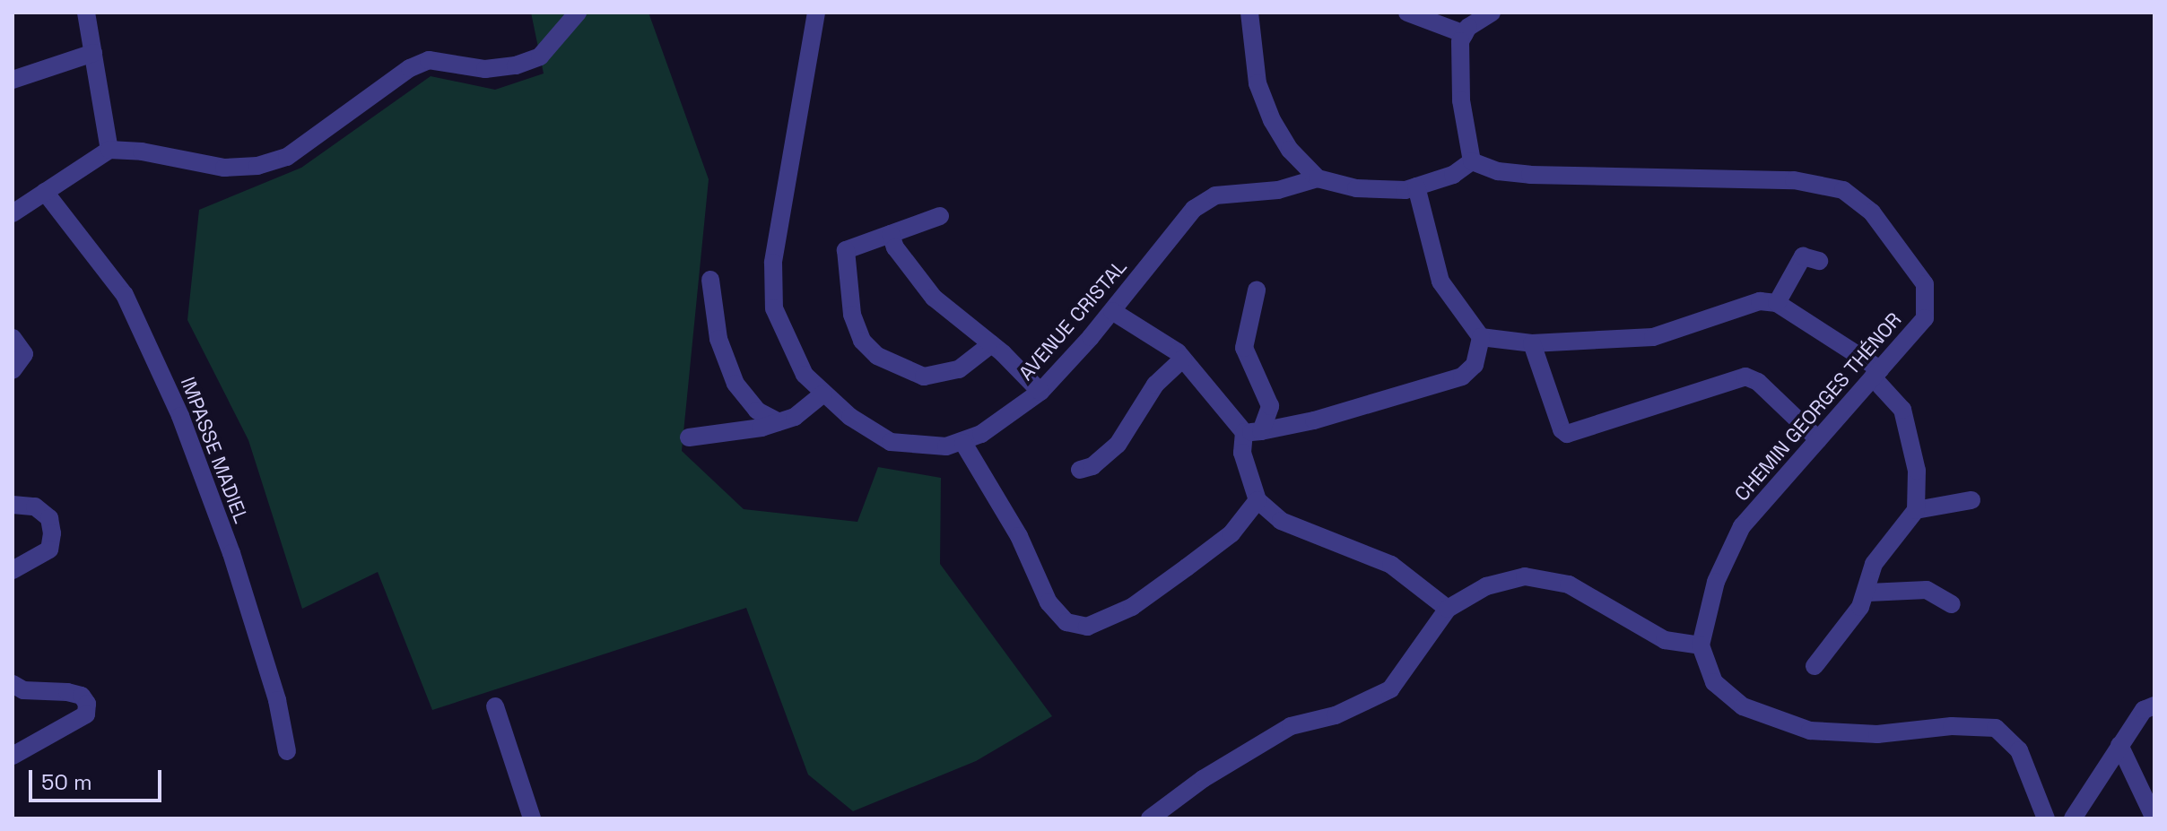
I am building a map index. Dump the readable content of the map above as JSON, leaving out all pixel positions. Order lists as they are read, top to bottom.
{
  "streets": {
    "street": ["AVENUE CRISTAL", "CHEMIN GEORGES THÉNOR", "IMPASSE MADIEL"]
  },
  "scale_bar": "50 m"
}
